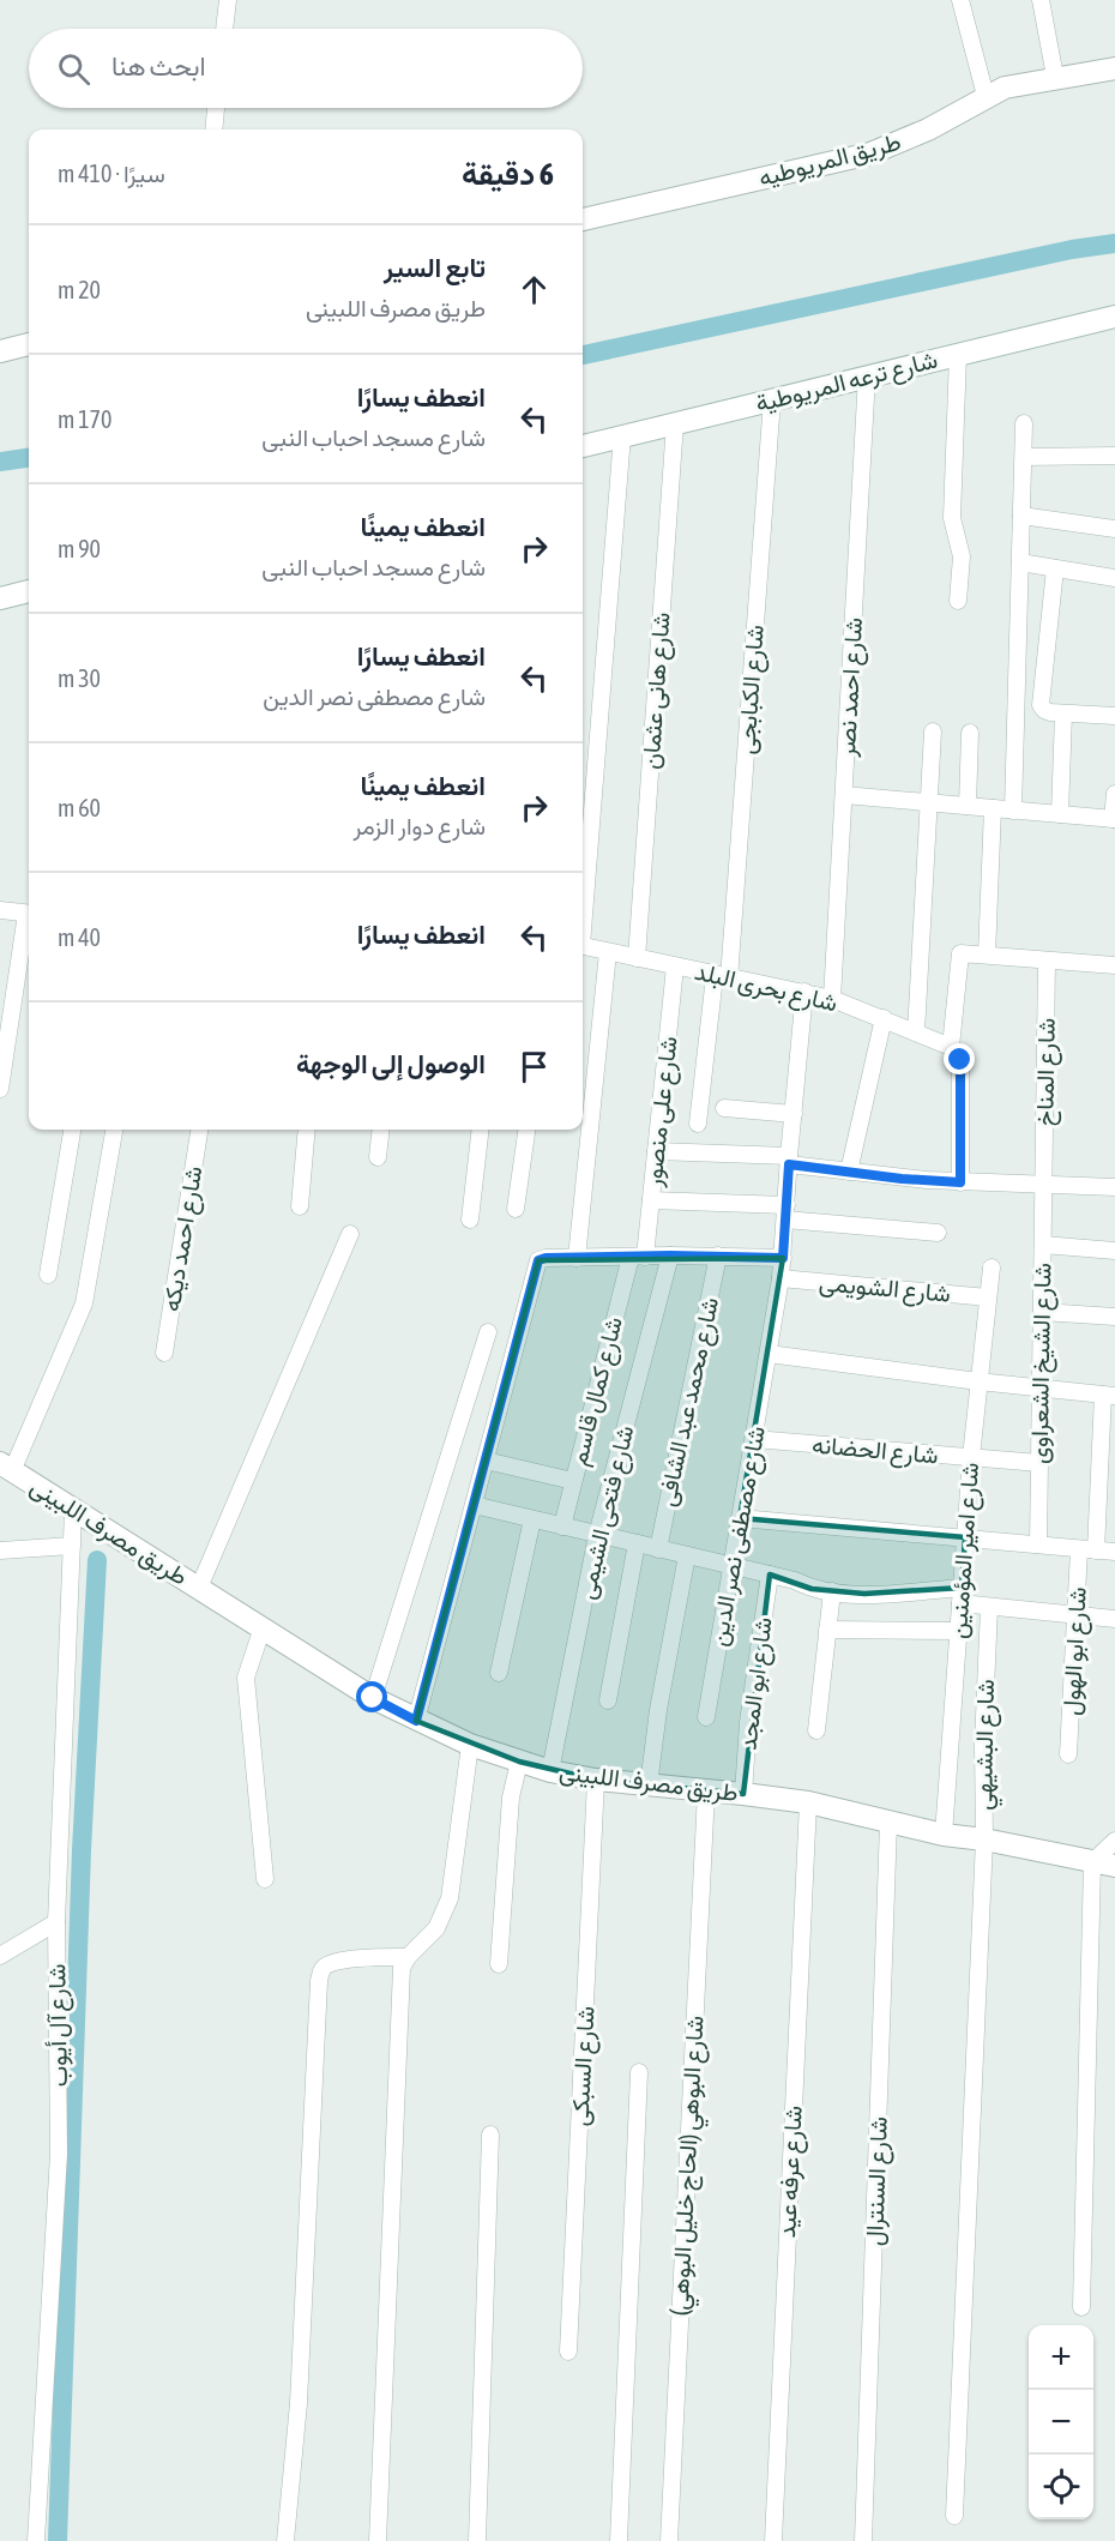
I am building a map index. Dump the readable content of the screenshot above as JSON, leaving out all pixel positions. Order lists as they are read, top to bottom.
{
  "streets": {
    "street": [
      "طريق المريوطيه",
      "شارع ترعه المريوطية",
      "شارع احمد نصر",
      "شارع الكبابجى",
      "شارع هانى عثمان",
      "شارع بحرى البلد",
      "شارع المناخ",
      "شارع على منصور",
      "شارع احمد ديكه",
      "شارع الشويمى",
      "شارع الشيخ الشعراوى",
      "شارع كمال قاسم",
      "شارع محمد عبد الشافى",
      "شارع الحضانه",
      "شارع فتحى الشيمى",
      "طريق مصرف اللبينى",
      "شارع مصطفى نصر الدين",
      "شارع امير المؤمنين",
      "شارع ابو الهول",
      "شارع ابو المجد",
      "شارع البشيهي",
      "شارع آل أيوب",
      "شارع السبكى",
      "شارع البوهي (الحاج خليل البوهي)",
      "شارع عرفه عيد",
      "شارع السنترال"
    ]
  },
  "crossings": [
    ["شارع ترعه المريوطية", "شارع احمد نصر"],
    ["شارع ترعه المريوطية", "شارع الكبابجى"],
    ["شارع ترعه المريوطية", "شارع هانى عثمان"],
    ["شارع احمد نصر", "شارع بحرى البلد"],
    ["شارع الكبابجى", "شارع بحرى البلد"],
    ["شارع هانى عثمان", "شارع بحرى البلد"],
    ["شارع بحرى البلد", "شارع على منصور"],
    ["شارع بحرى البلد", "شارع مصطفى نصر الدين"],
    ["شارع المناخ", "شارع الشيخ الشعراوى"],
    ["شارع على منصور", "شارع كمال قاسم"],
    ["شارع الشويمى", "شارع مصطفى نصر الدين"],
    ["شارع الشويمى", "شارع امير المؤمنين"],
    ["شارع الشيخ الشعراوى", "شارع الحضانه"],
    ["شارع الحضانه", "شارع مصطفى نصر الدين"],
    ["شارع الحضانه", "شارع امير المؤمنين"],
    ["شارع فتحى الشيمى", "طريق مصرف اللبينى"],
    ["طريق مصرف اللبينى", "شارع امير المؤمنين"],
    ["طريق مصرف اللبينى", "شارع ابو المجد"],
    ["طريق مصرف اللبينى", "شارع البشيهي"],
    ["طريق مصرف اللبينى", "شارع آل أيوب"],
    ["طريق مصرف اللبينى", "شارع السبكى"],
    ["طريق مصرف اللبينى", "شارع البوهي (الحاج خليل البوهي)"],
    ["طريق مصرف اللبينى", "شارع عرفه عيد"],
    ["طريق مصرف اللبينى", "شارع السنترال"]
  ],
  "page": {
    "search": "ابحث هنا",
    "heading": ["6 دقيقة", "سيرًا · 410 m"],
    "list": [
      ["تابع السير", "طريق مصرف اللبينى", "20 m"],
      ["انعطف يسارًا", "شارع مسجد احباب النبى", "170 m"],
      ["انعطف يمينًا", "شارع مسجد احباب النبى", "90 m"],
      ["انعطف يسارًا", "شارع مصطفى نصر الدين", "30 m"],
      ["انعطف يمينًا", "شارع دوار الزمر", "60 m"],
      ["انعطف يسارًا", "40 m"],
      "الوصول إلى الوجهة"
    ],
    "map_buttons": ["+", "−"]
  }
}
